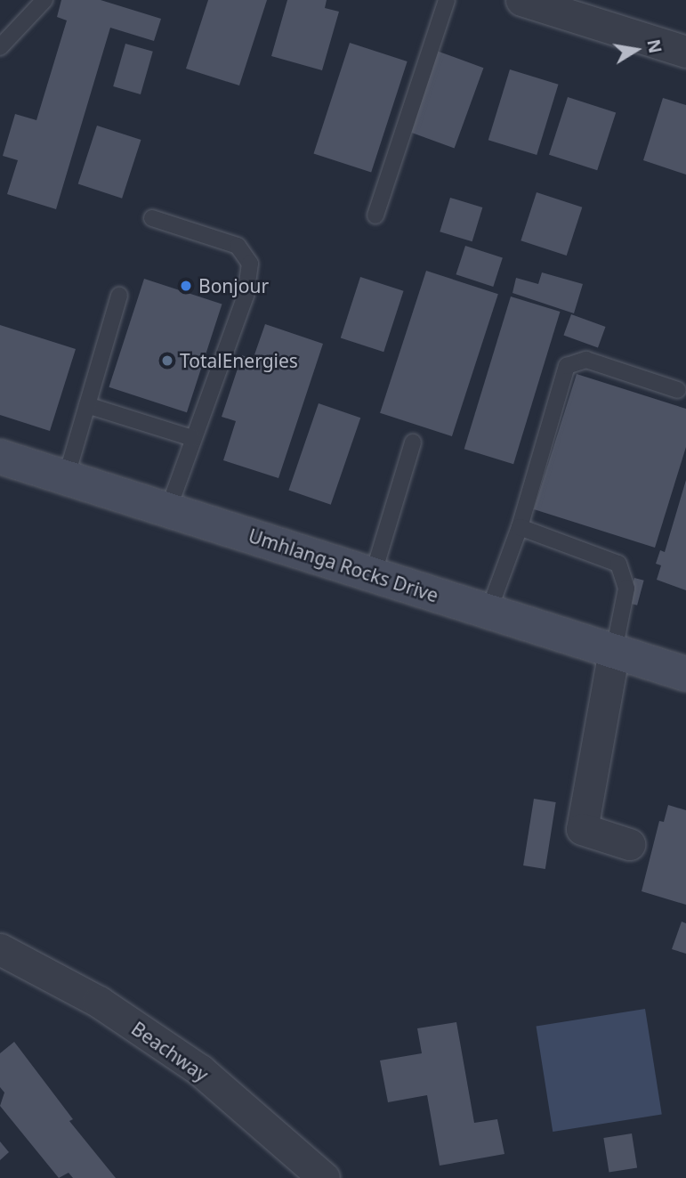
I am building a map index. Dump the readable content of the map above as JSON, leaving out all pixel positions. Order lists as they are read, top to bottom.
{
  "streets": {
    "main road": ["Umhlanga Rocks Drive"],
    "street": ["Beachway"]
  },
  "places": ["Bonjour", "TotalEnergies"],
  "north": "right"
}
